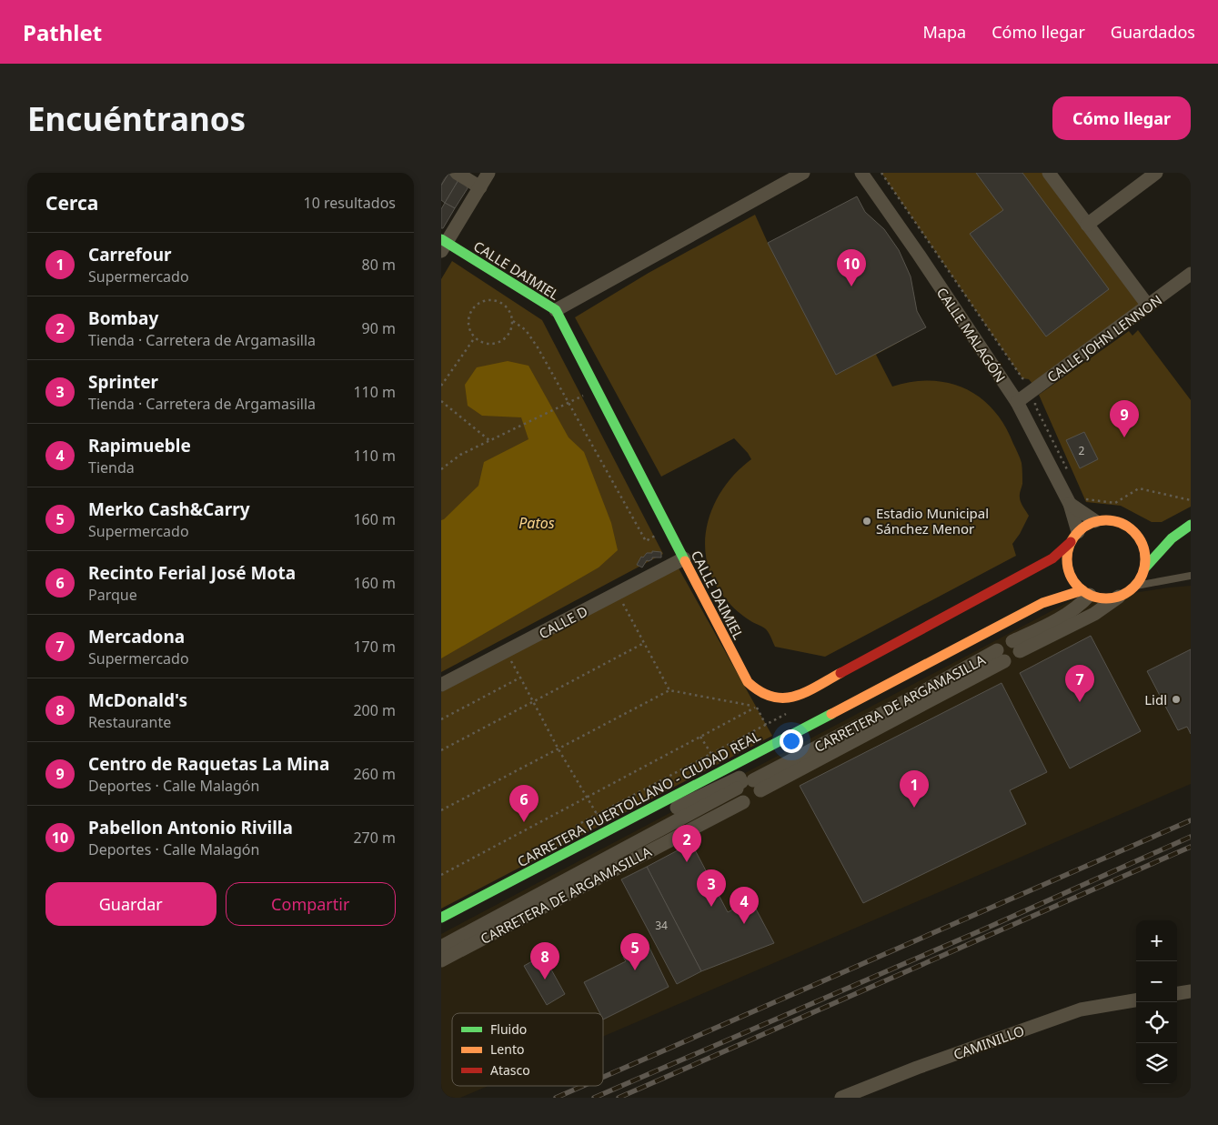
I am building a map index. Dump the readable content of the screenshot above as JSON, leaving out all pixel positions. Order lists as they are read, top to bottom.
{
  "streets": {
    "main road": ["CALLE DAIMIEL", "CARRETERA PUERTOLLANO - CIUDAD REAL"],
    "street": [
      "CALLE MALAGÓN",
      "CALLE JOHN LENNON",
      "CALLE D",
      "CARRETERA DE ARGAMASILLA",
      "CAMINILLO"
    ]
  },
  "crossings": [
    ["CALLE DAIMIEL", "CALLE MALAGÓN"],
    ["CALLE DAIMIEL", "CALLE D"],
    ["CALLE DAIMIEL", "CARRETERA PUERTOLLANO - CIUDAD REAL"],
    ["CALLE MALAGÓN", "CALLE JOHN LENNON"],
    ["CALLE MALAGÓN", "CARRETERA PUERTOLLANO - CIUDAD REAL"],
    ["CARRETERA DE ARGAMASILLA", "CARRETERA PUERTOLLANO - CIUDAD REAL"]
  ],
  "water": ["Patos"],
  "places": ["Estadio Municipal Sánchez Menor", "Lidl"],
  "house_numbers": ["2", "34"],
  "legend": ["Fluido", "Lento", "Atasco"],
  "page": {
    "header": "Pathlet",
    "nav": ["Mapa", "Cómo llegar", "Guardados"],
    "buttons": [
      "Cómo llegar",
      ["Guardar", "Compartir"]
    ],
    "title": "Encuéntranos",
    "heading": ["Cerca", "10 resultados"],
    "list": [
      {
        "mark": "1",
        "name": "Carrefour",
        "note": "Supermercado",
        "value": "80 m"
      },
      {
        "mark": "2",
        "name": "Bombay",
        "note": "Tienda · Carretera de Argamasilla",
        "value": "90 m"
      },
      {
        "mark": "3",
        "name": "Sprinter",
        "note": "Tienda · Carretera de Argamasilla",
        "value": "110 m"
      },
      {
        "mark": "4",
        "name": "Rapimueble",
        "note": "Tienda",
        "value": "110 m"
      },
      {
        "mark": "5",
        "name": "Merko Cash&Carry",
        "note": "Supermercado",
        "value": "160 m"
      },
      {
        "mark": "6",
        "name": "Recinto Ferial José Mota",
        "note": "Parque",
        "value": "160 m"
      },
      {
        "mark": "7",
        "name": "Mercadona",
        "note": "Supermercado",
        "value": "170 m"
      },
      {
        "mark": "8",
        "name": "McDonald's",
        "note": "Restaurante",
        "value": "200 m"
      },
      {
        "mark": "9",
        "name": "Centro de Raquetas La Mina",
        "note": "Deportes · Calle Malagón",
        "value": "260 m"
      },
      {
        "mark": "10",
        "name": "Pabellon Antonio Rivilla",
        "note": "Deportes · Calle Malagón",
        "value": "270 m"
      }
    ],
    "pins": [
      "10",
      "9",
      "7",
      "1",
      "6",
      "2",
      "3",
      "4",
      "5",
      "8"
    ],
    "map_buttons": ["+", "−"]
  }
}
